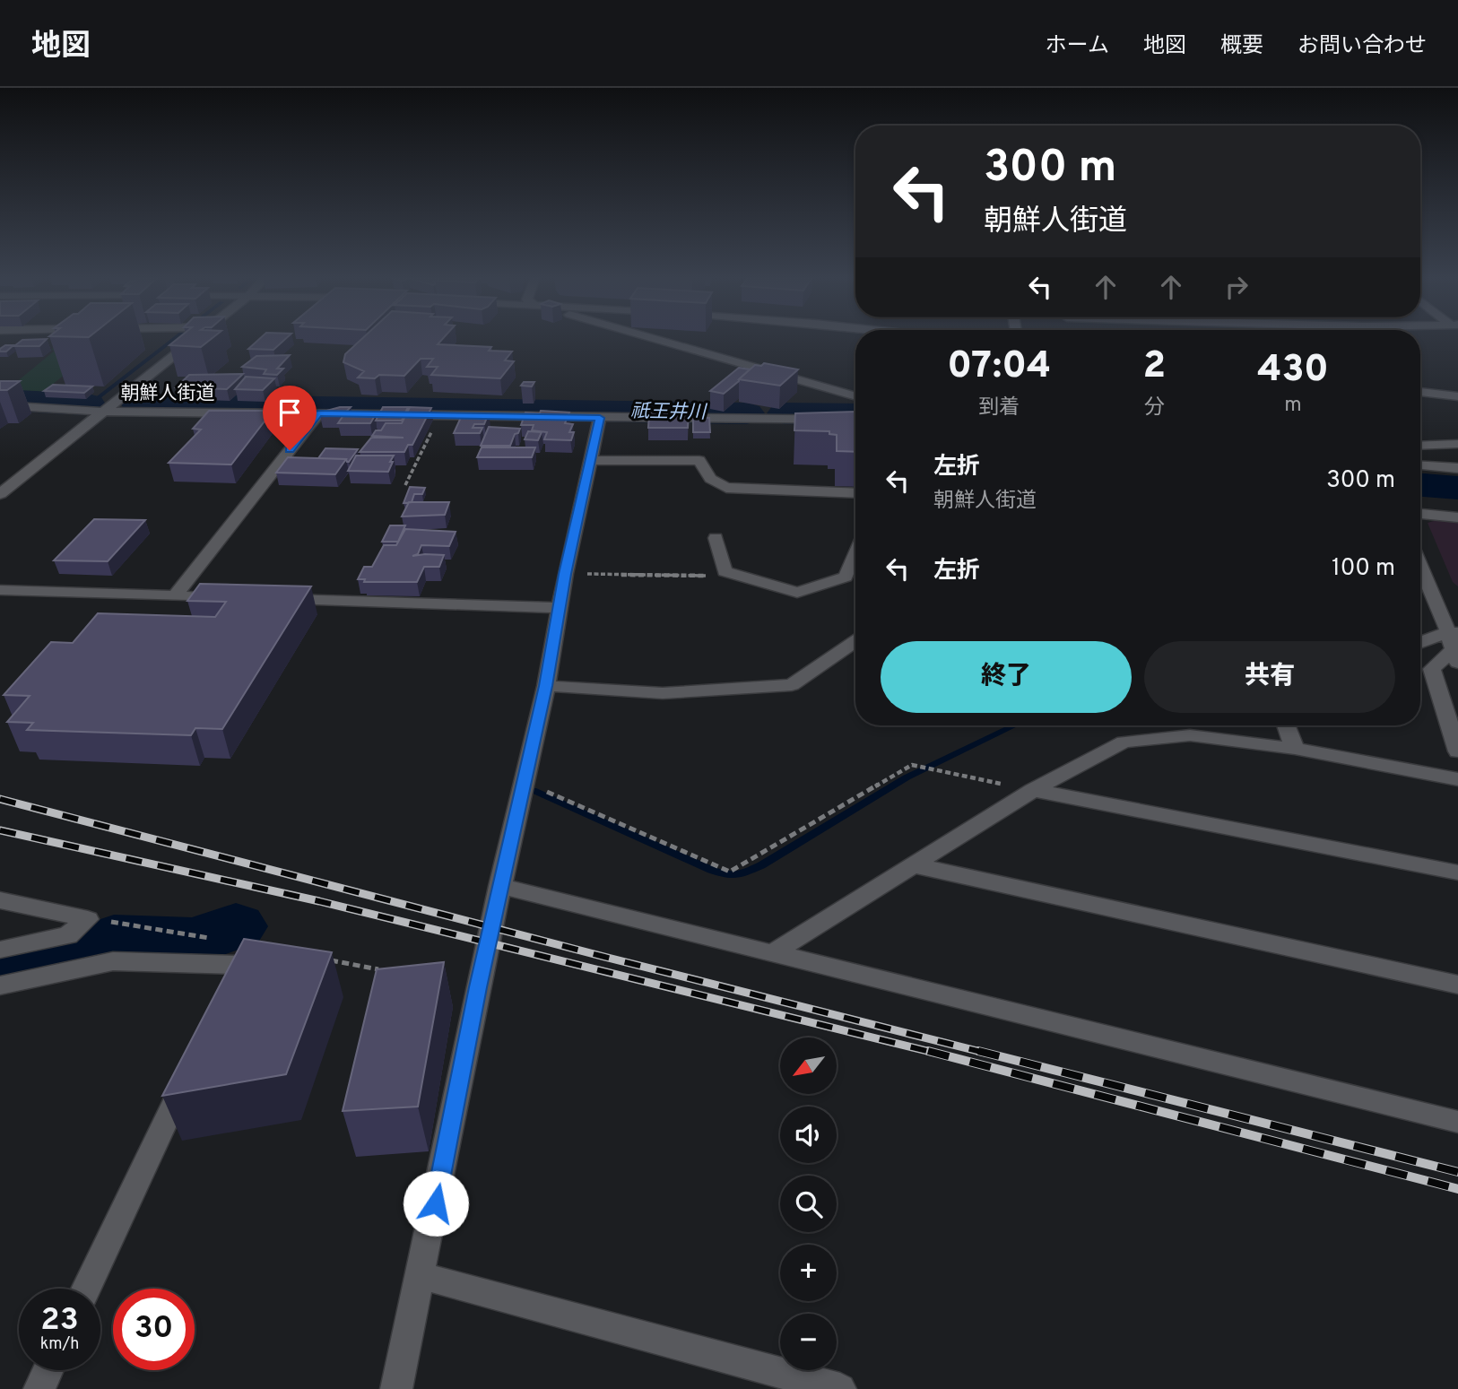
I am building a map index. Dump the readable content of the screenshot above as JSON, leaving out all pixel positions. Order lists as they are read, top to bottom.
{
  "streets": {
    "street": ["朝鮮人街道"]
  },
  "water": ["祇王井川"],
  "north": "bottom left",
  "page": {
    "header": "地図",
    "nav": [
      "ホーム",
      "地図",
      "概要",
      "お問い合わせ"
    ],
    "turn": ["300 m", "朝鮮人街道"],
    "eta": [
      "07:04",
      "到着",
      "2",
      "分",
      "430",
      "m"
    ],
    "list": [
      {
        "name": "左折",
        "note": "朝鮮人街道",
        "value": "300 m"
      },
      {
        "name": "左折",
        "value": "100 m"
      }
    ],
    "buttons": ["終了", "共有"],
    "map_buttons": ["+", "−"],
    "speed": "23 km/h",
    "limit": "30"
  }
}
